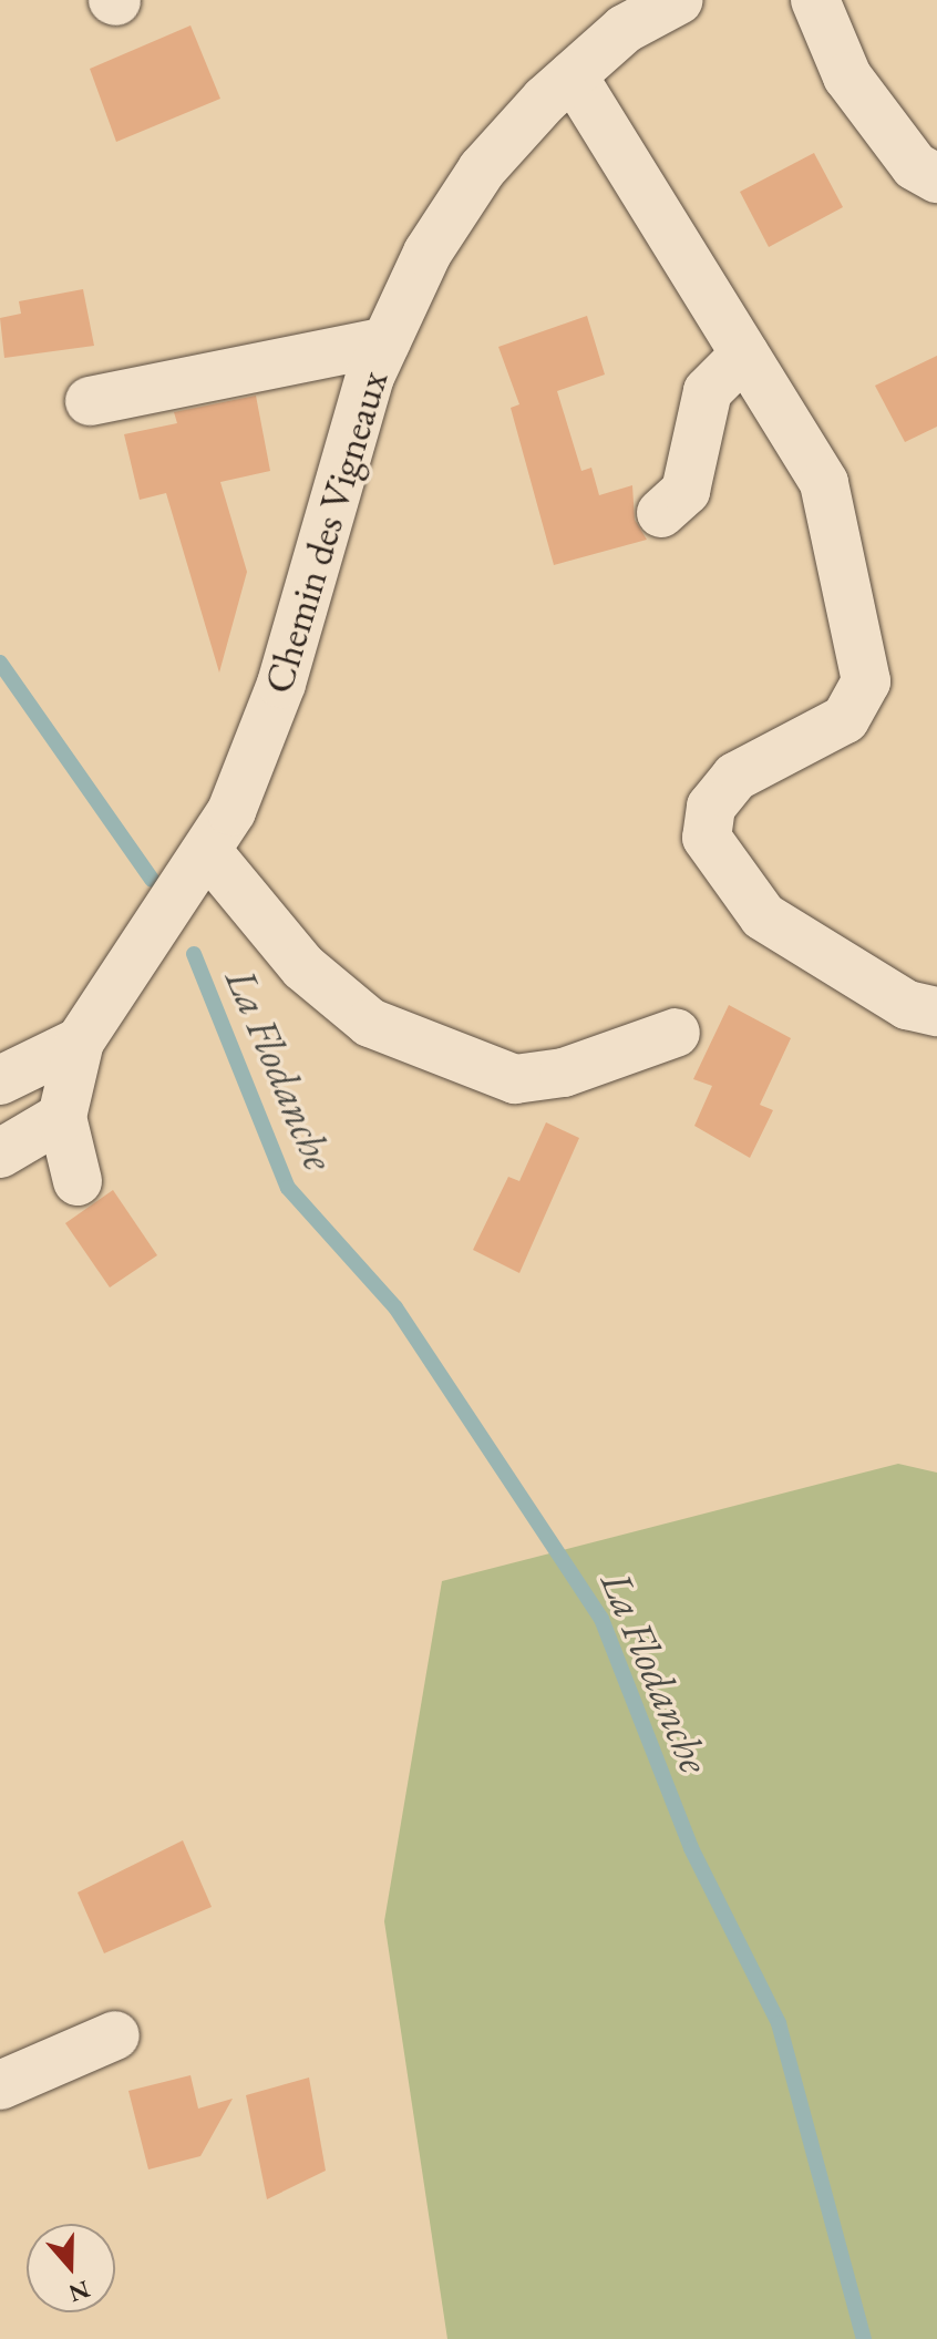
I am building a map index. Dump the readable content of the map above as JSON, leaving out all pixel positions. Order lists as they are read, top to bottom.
{
  "streets": {
    "street": ["Chemin des Vigneaux"]
  },
  "water": ["La Flodanche"],
  "north": "bottom"
}
